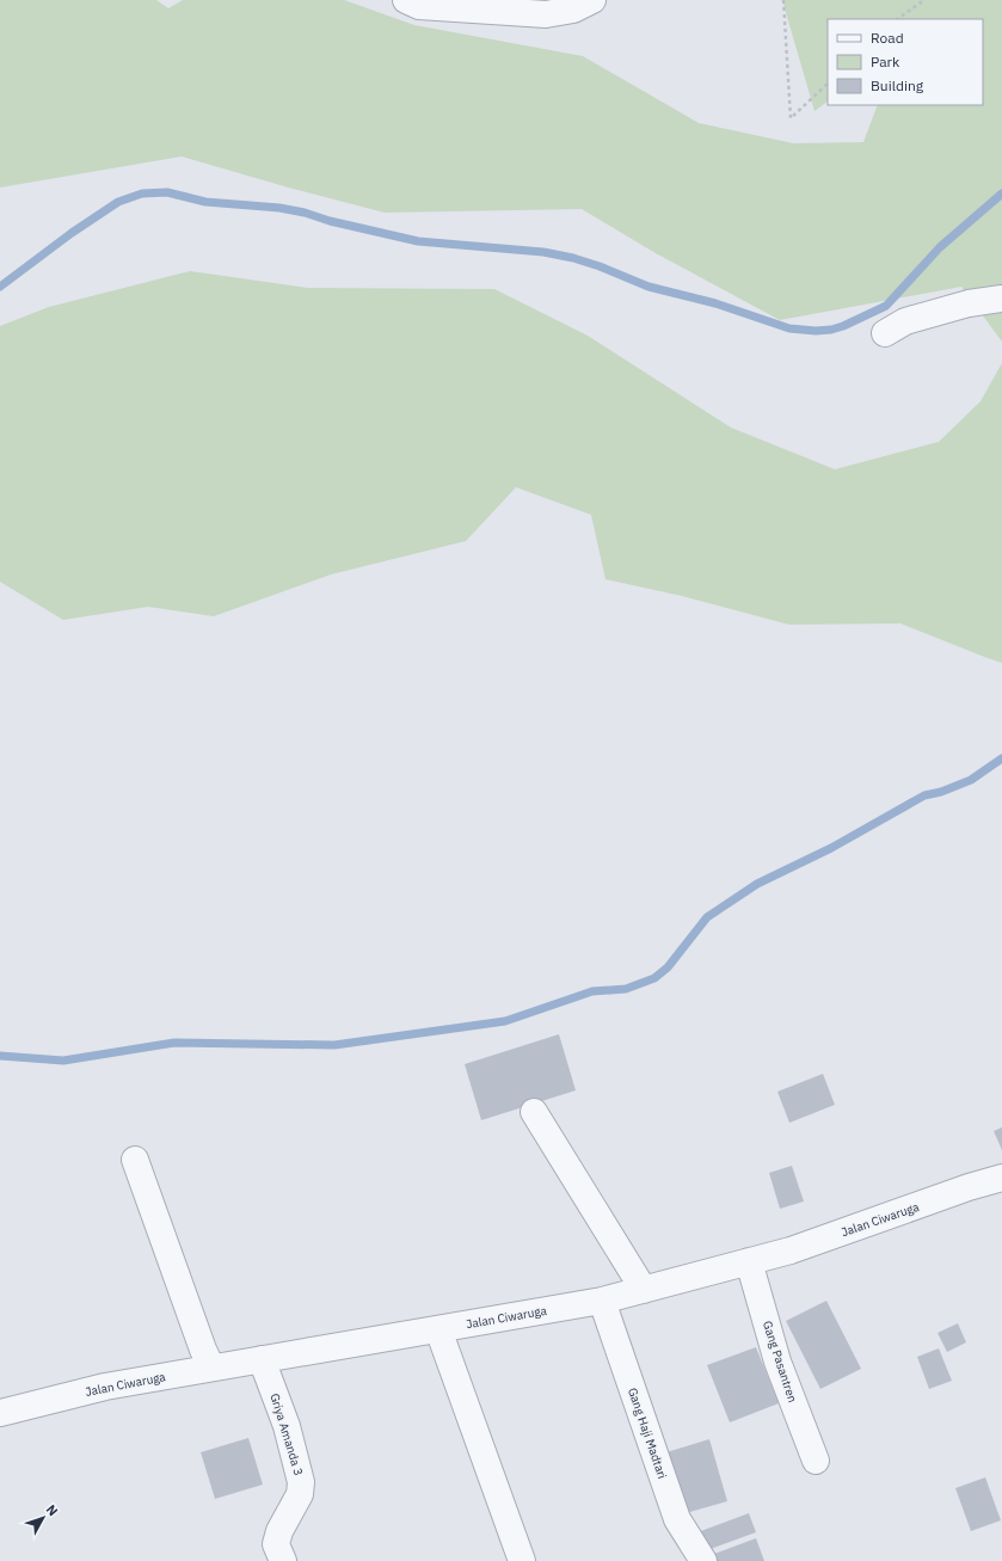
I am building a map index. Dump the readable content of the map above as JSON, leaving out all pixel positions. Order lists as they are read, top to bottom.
{
  "streets": {
    "street": [
      "Jalan Ciwaruga",
      "Gang Pasantren",
      "Gang Haji Madtari",
      "Griya Amanda 3"
    ]
  },
  "crossings": [
    ["Jalan Ciwaruga", "Gang Pasantren"],
    ["Jalan Ciwaruga", "Gang Haji Madtari"],
    ["Jalan Ciwaruga", "Griya Amanda 3"]
  ],
  "legend": ["Road", "Park", "Building"],
  "north": "top right"
}
